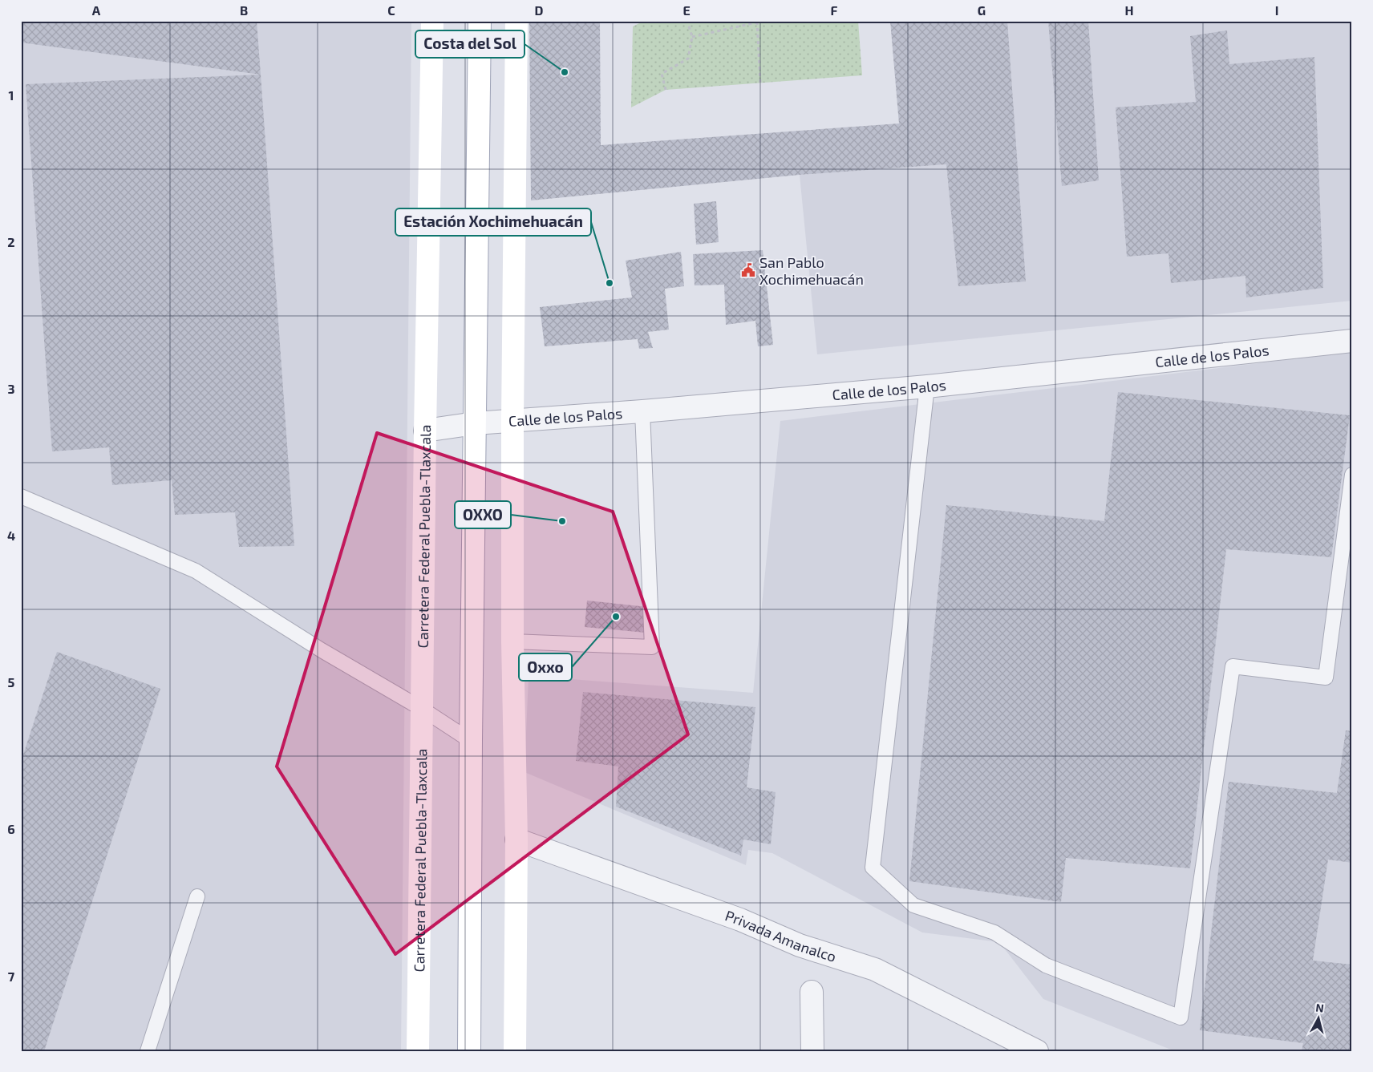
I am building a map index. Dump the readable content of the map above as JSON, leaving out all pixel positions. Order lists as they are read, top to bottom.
{
  "streets": {
    "main road": ["Carretera Federal Puebla-Tlaxcala"],
    "street": ["Calle de los Palos", "Privada Amanalco"]
  },
  "crossings": [
    ["Calle de los Palos", "Carretera Federal Puebla-Tlaxcala"]
  ],
  "places": {
    "other": [
      "Costa del Sol",
      "Estación Xochimehuacán",
      "OXXO",
      "Oxxo"
    ],
    "public building": ["San Pablo Xochimehuacán"]
  },
  "north": "top",
  "grid": {
    "columns": [
      "A",
      "B",
      "C",
      "D",
      "E",
      "F",
      "G",
      "H",
      "I"
    ],
    "rows": [
      "1",
      "2",
      "3",
      "4",
      "5",
      "6",
      "7"
    ]
  }
}
